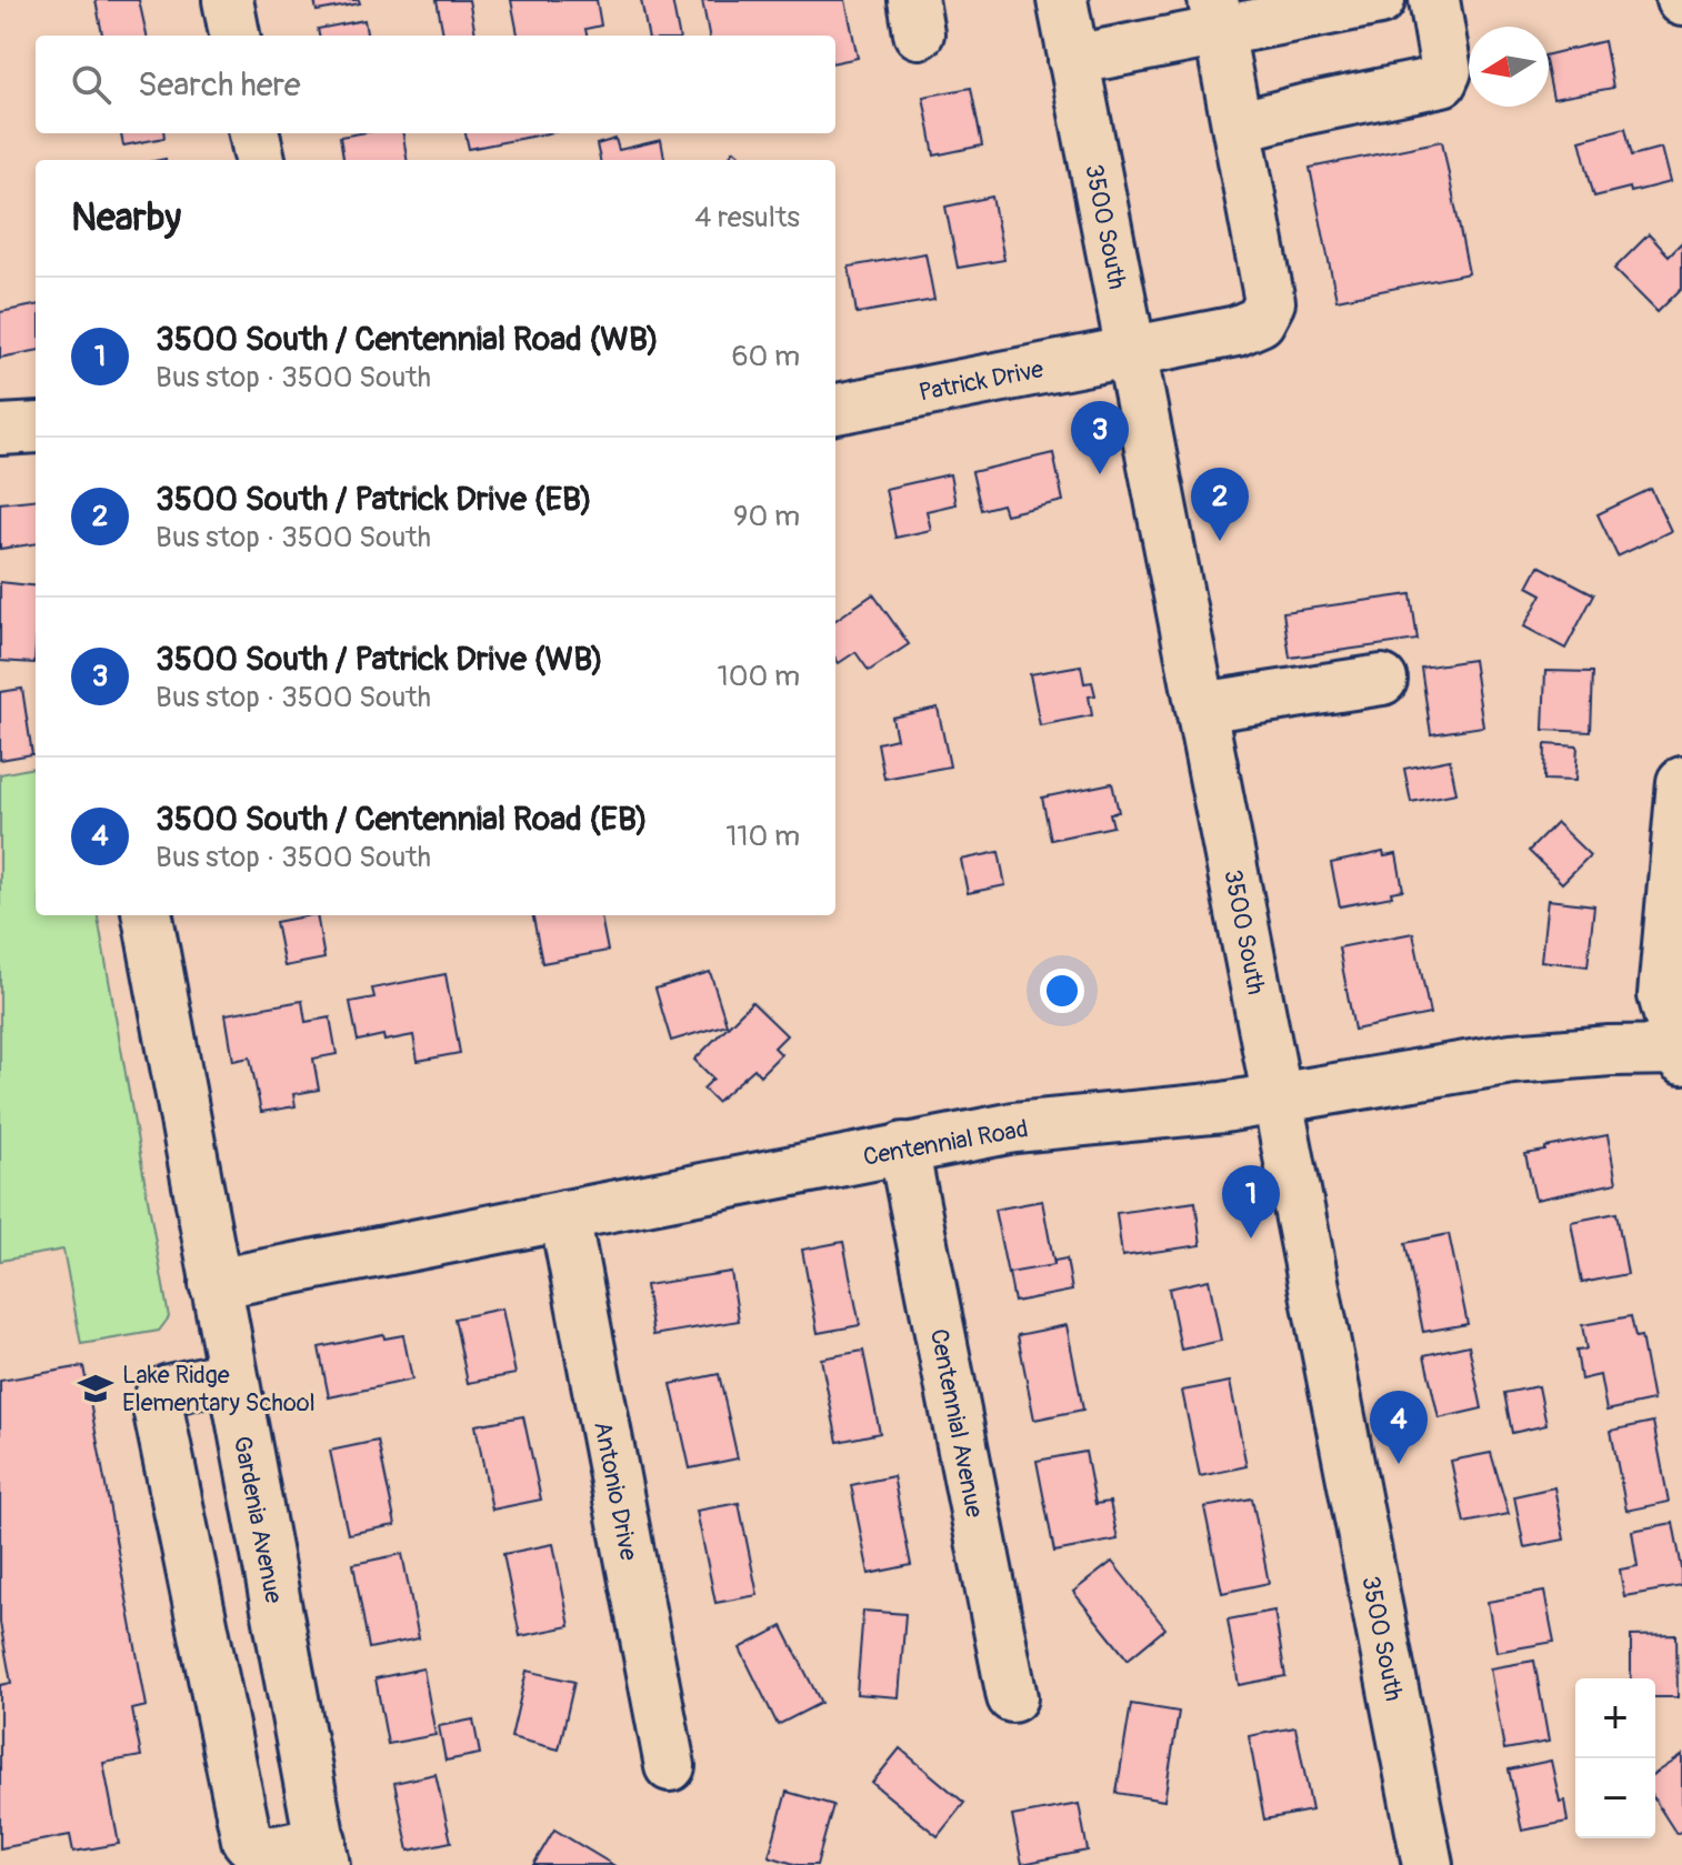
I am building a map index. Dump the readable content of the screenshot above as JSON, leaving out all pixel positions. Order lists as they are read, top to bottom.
{
  "streets": {
    "street": [
      "3500 South",
      "Patrick Drive",
      "Centennial Road",
      "Centennial Avenue",
      "Antonio Drive",
      "Gardenia Avenue"
    ]
  },
  "crossings": [
    ["3500 South", "Patrick Drive"],
    ["3500 South", "Centennial Road"],
    ["Centennial Road", "Centennial Avenue"],
    ["Centennial Road", "Antonio Drive"],
    ["Centennial Road", "Gardenia Avenue"]
  ],
  "places": {
    "school or university": ["Lake Ridge Elementary School"]
  },
  "north": "left",
  "page": {
    "search": "Search here",
    "heading": ["Nearby", "4 results"],
    "list": [
      {
        "mark": "1",
        "name": "3500 South / Centennial Road (WB)",
        "note": "Bus stop · 3500 South",
        "value": "60 m"
      },
      {
        "mark": "2",
        "name": "3500 South / Patrick Drive (EB)",
        "note": "Bus stop · 3500 South",
        "value": "90 m"
      },
      {
        "mark": "3",
        "name": "3500 South / Patrick Drive (WB)",
        "note": "Bus stop · 3500 South",
        "value": "100 m"
      },
      {
        "mark": "4",
        "name": "3500 South / Centennial Road (EB)",
        "note": "Bus stop · 3500 South",
        "value": "110 m"
      }
    ],
    "pins": [
      "3",
      "2",
      "1",
      "4"
    ],
    "map_buttons": ["+", "−"]
  }
}
